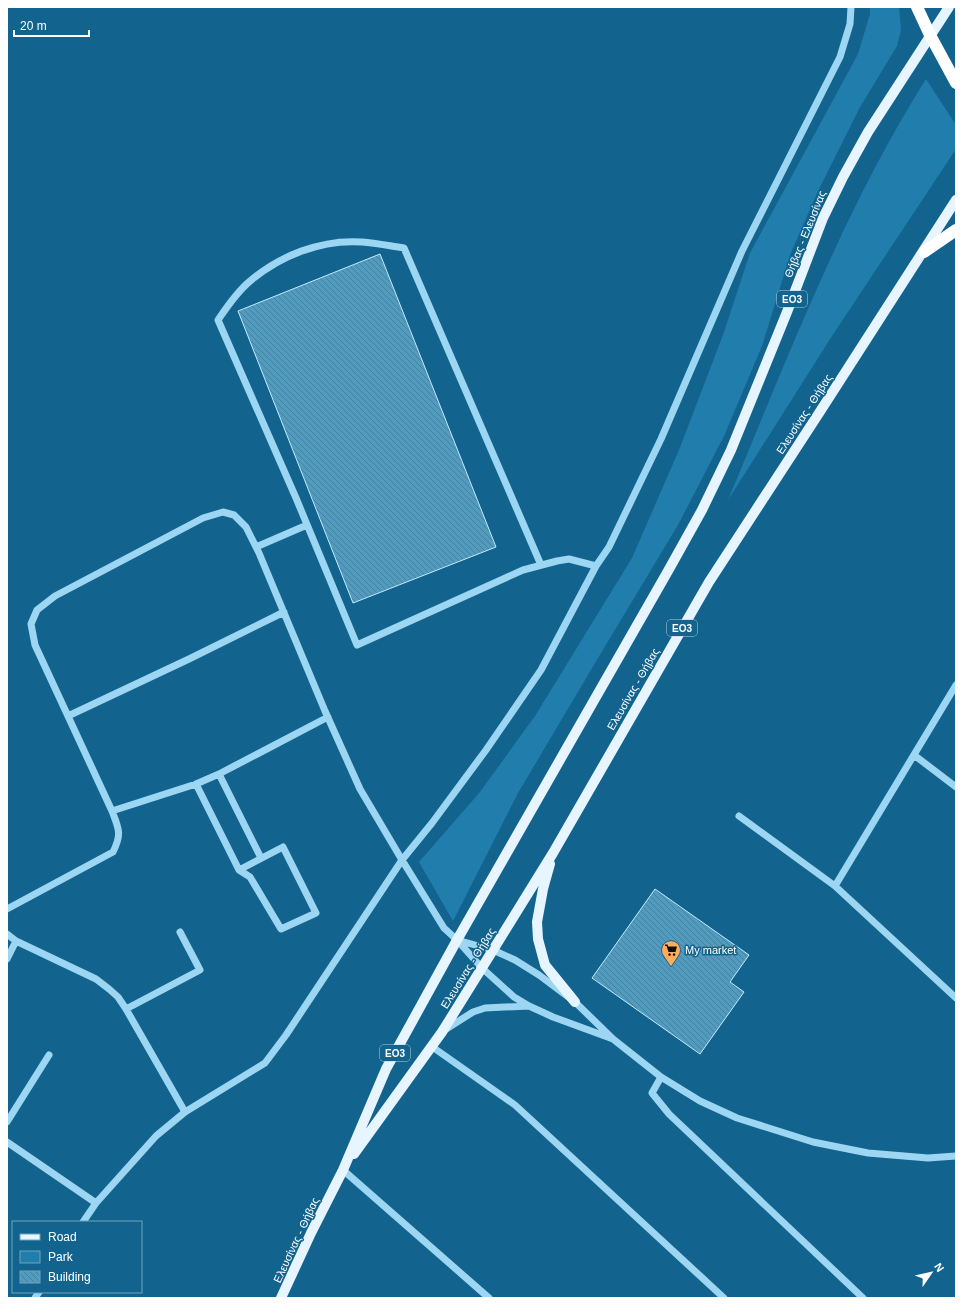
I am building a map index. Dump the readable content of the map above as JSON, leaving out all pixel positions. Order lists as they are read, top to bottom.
{
  "streets": {
    "main road": ["Θήβας - Ελευσίνας", "ΕΟ3", "Ελευσίνας - Θήβας"]
  },
  "crossings": [
    ["Θήβας - Ελευσίνας", "Ελευσίνας - Θήβας"]
  ],
  "places": {
    "supermarket": ["My market"]
  },
  "legend": ["Road", "Park", "Building"],
  "scale_bar": "20 m",
  "north": "top right"
}
